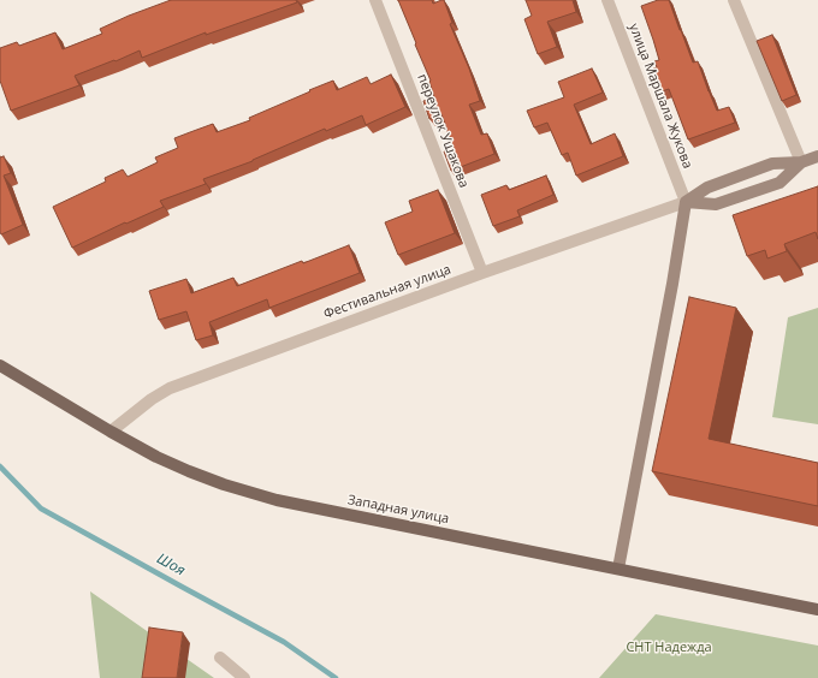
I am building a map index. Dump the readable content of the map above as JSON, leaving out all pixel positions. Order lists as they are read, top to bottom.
{
  "streets": {
    "main road": ["Западная улица"],
    "street": ["улица Маршала Жукова", "переулок Ушакова", "Фестивальная улица"]
  },
  "crossings": [
    ["улица Маршала Жукова", "Фестивальная улица"],
    ["переулок Ушакова", "Фестивальная улица"],
    ["Фестивальная улица", "Западная улица"]
  ],
  "water": ["Шоя"],
  "parks": ["СНТ Надежда"]
}
